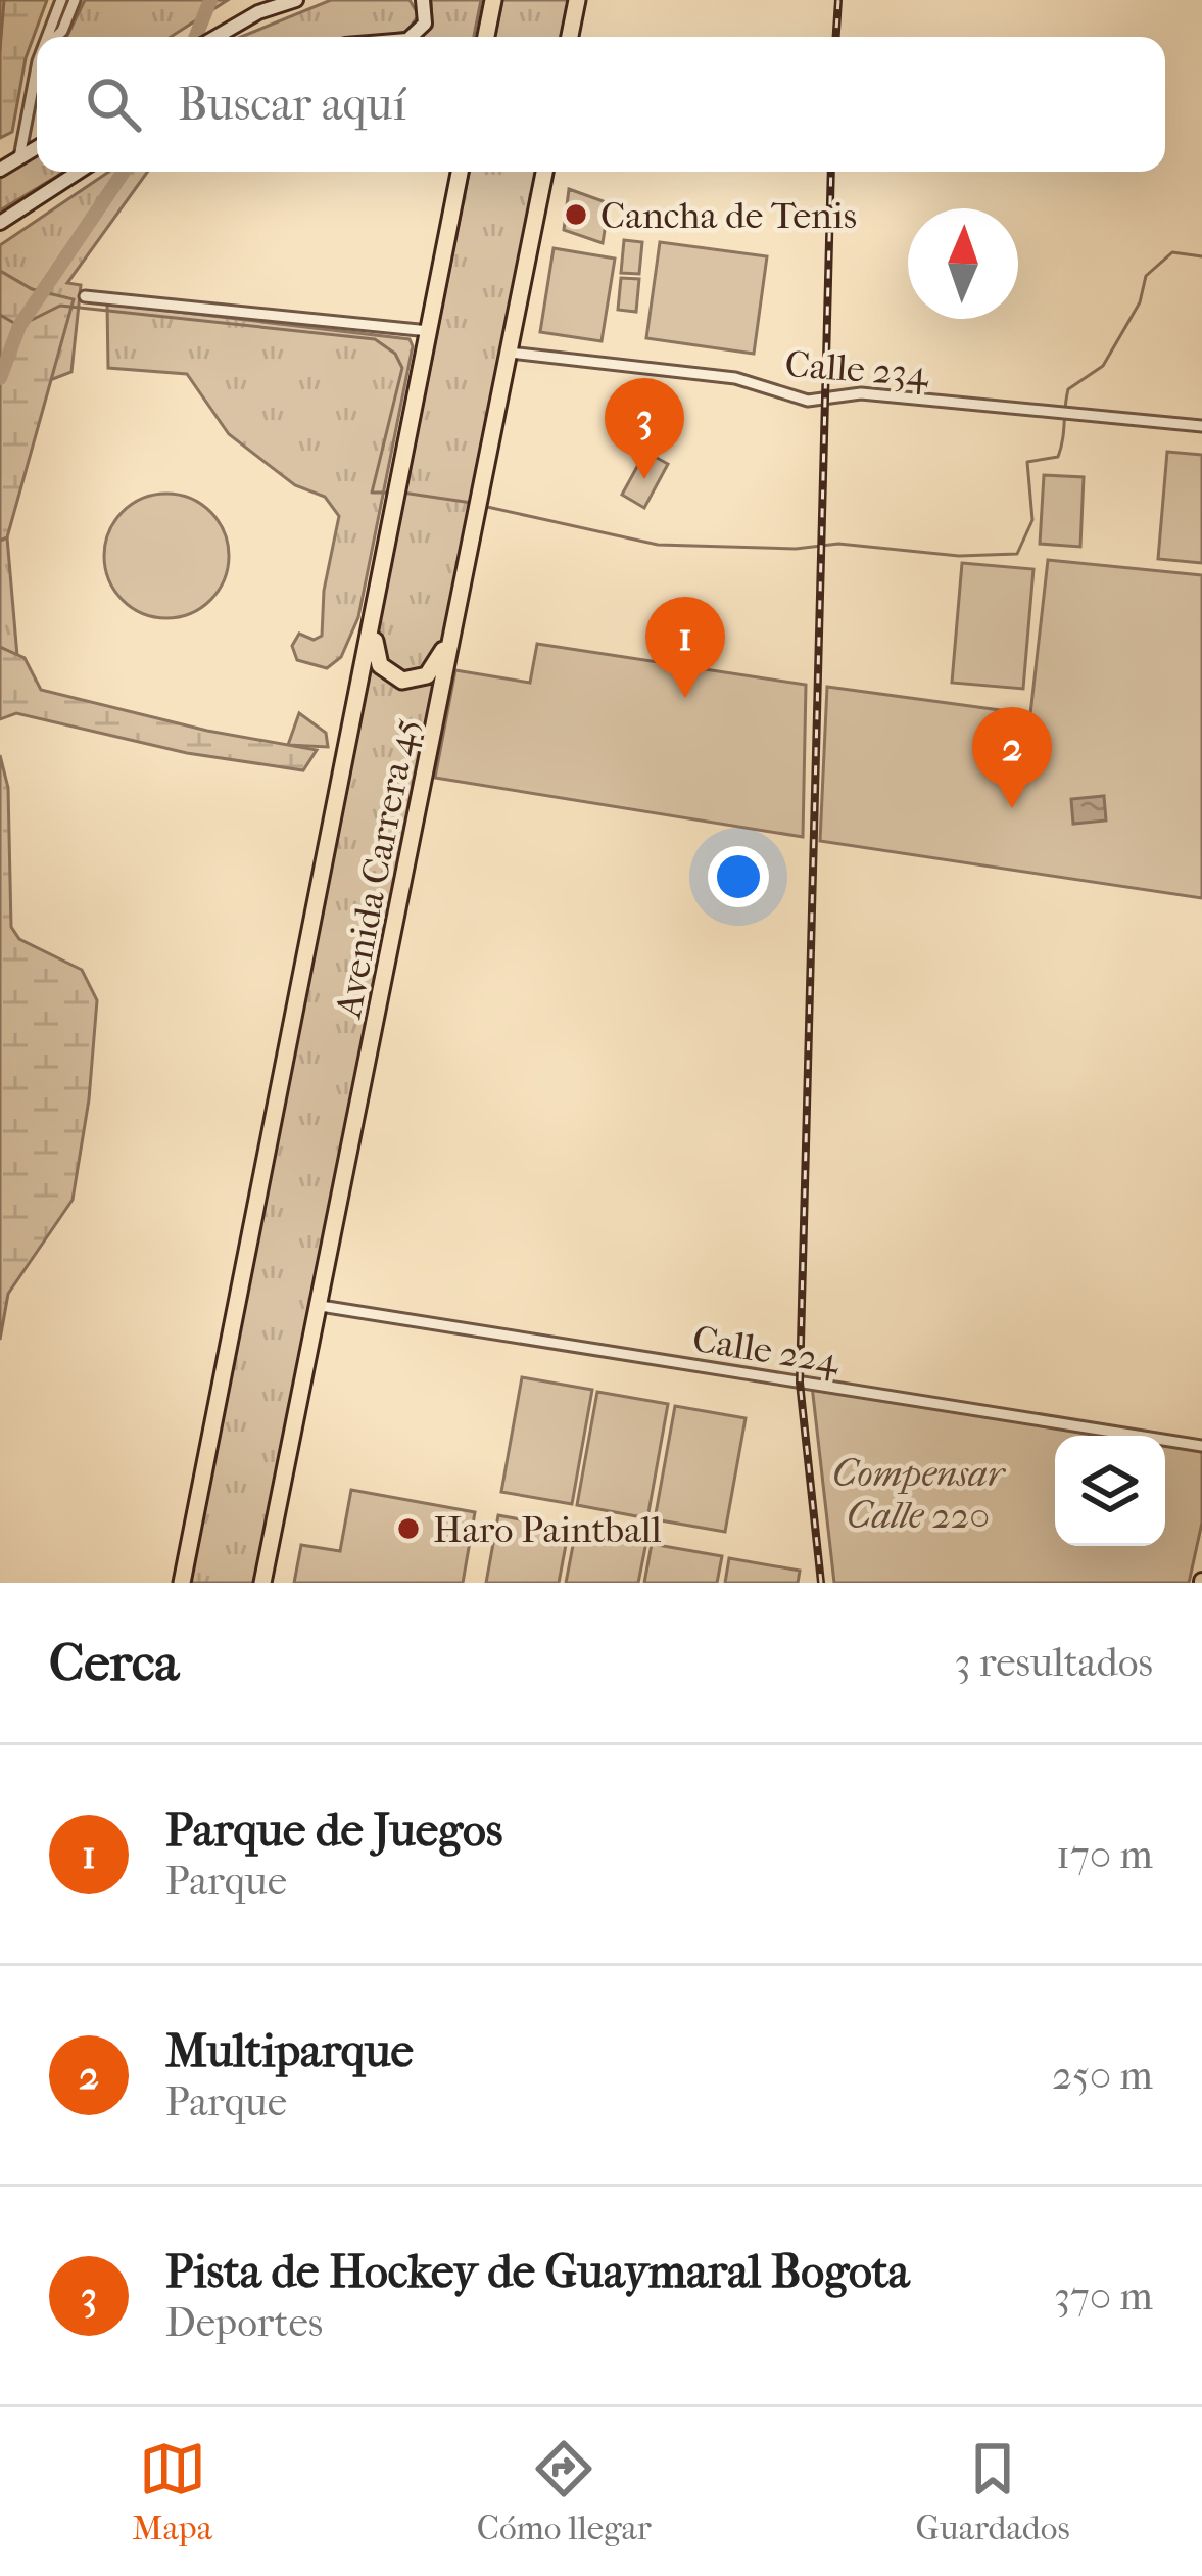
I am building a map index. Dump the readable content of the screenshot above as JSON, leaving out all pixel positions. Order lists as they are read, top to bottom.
{
  "streets": {
    "highway": ["Avenida Carrera 45"],
    "street": ["Calle 234", "Calle 224"]
  },
  "crossings": [
    ["Calle 234", "Avenida Carrera 45"],
    ["Avenida Carrera 45", "Calle 224"]
  ],
  "parks": ["Compensar Calle 220"],
  "places": ["Cancha de Tenis", "Haro Paintball"],
  "north": "top",
  "page": {
    "search": "Buscar aquí",
    "pins": ["3", "1", "2"],
    "heading": ["Cerca", "3 resultados"],
    "list": [
      {
        "mark": "1",
        "name": "Parque de Juegos",
        "note": "Parque",
        "value": "170 m"
      },
      {
        "mark": "2",
        "name": "Multiparque",
        "note": "Parque",
        "value": "250 m"
      },
      {
        "mark": "3",
        "name": "Pista de Hockey de Guaymaral Bogota",
        "note": "Deportes",
        "value": "370 m"
      }
    ],
    "nav": ["Mapa", "Cómo llegar", "Guardados"]
  }
}
